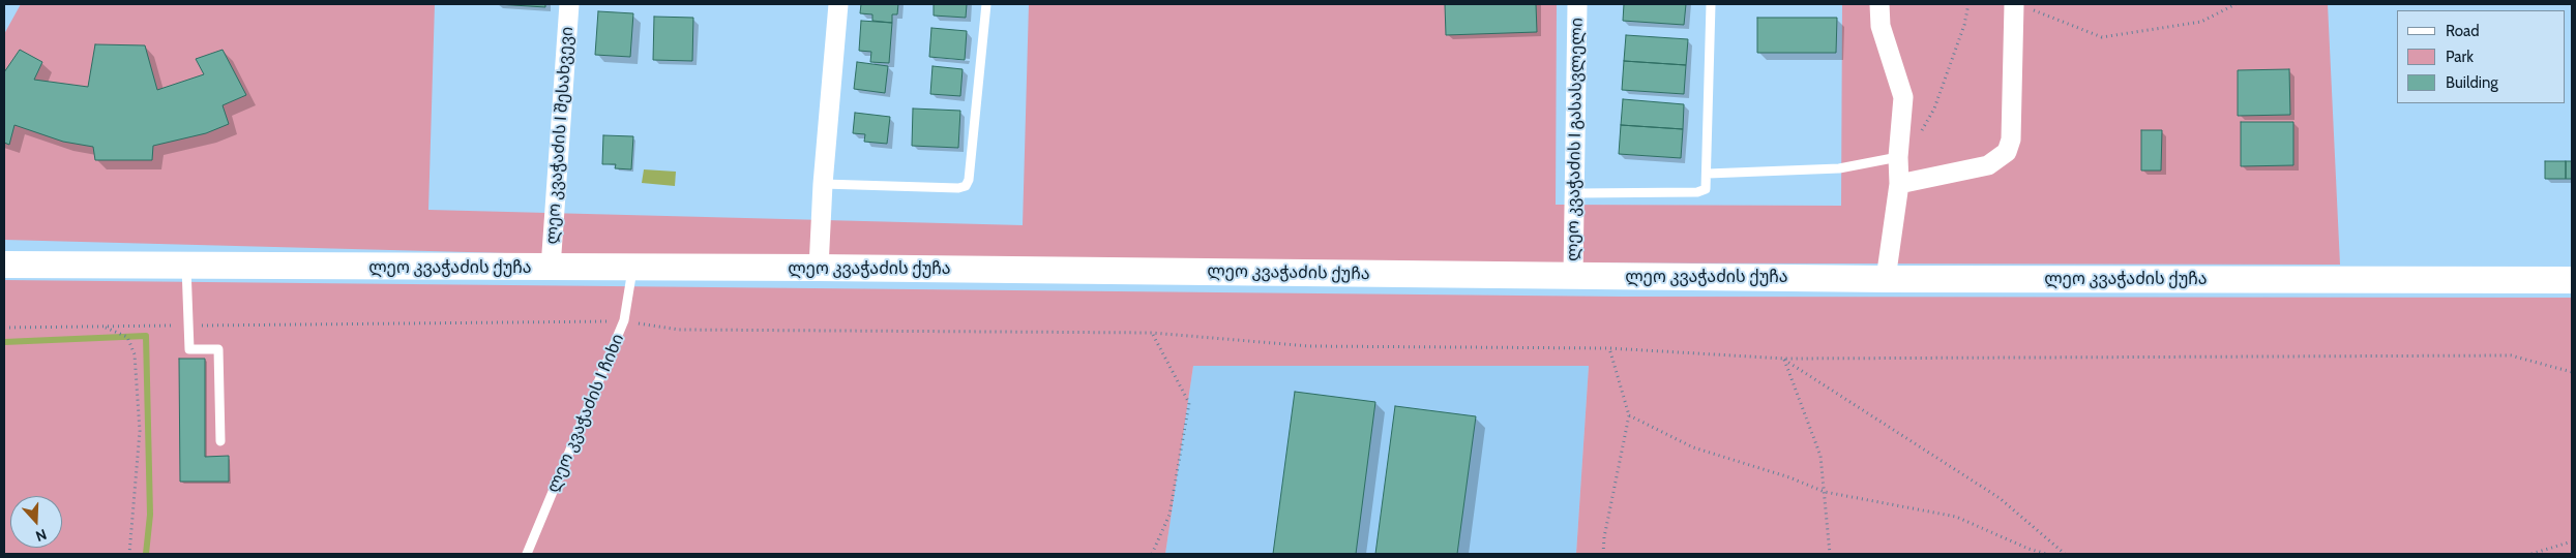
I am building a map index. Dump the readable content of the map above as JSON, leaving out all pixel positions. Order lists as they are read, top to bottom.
{
  "streets": {
    "main road": ["ლეო კვაჭაძის ქუჩა"],
    "street": ["ლეო კვაჭაძის I შესახვევი", "ლეო კვაჭაძის I გასასვლელი"],
    "lane": ["ლეო კვაჭაძის I ჩიხი"]
  },
  "crossings": [
    ["ლეო კვაჭაძის I შესახვევი", "ლეო კვაჭაძის ქუჩა"],
    ["ლეო კვაჭაძის I გასასვლელი", "ლეო კვაჭაძის ქუჩა"],
    ["ლეო კვაჭაძის ქუჩა", "ლეო კვაჭაძის I ჩიხი"]
  ],
  "legend": ["Road", "Park", "Building"],
  "north": "bottom"
}
